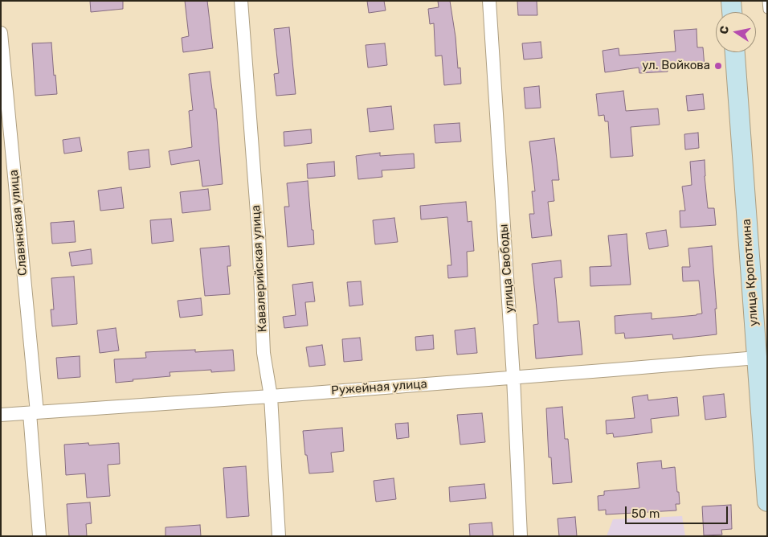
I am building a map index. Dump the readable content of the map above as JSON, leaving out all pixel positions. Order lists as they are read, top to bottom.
{
  "streets": {
    "main road": ["улица Кропоткина"],
    "street": [
      "Славянская улица",
      "Кавалерийская улица",
      "улица Свободы",
      "Ружейная улица"
    ]
  },
  "crossings": [
    ["Славянская улица", "Ружейная улица"],
    ["Кавалерийская улица", "Ружейная улица"],
    ["улица Свободы", "Ружейная улица"],
    ["улица Кропоткина", "Ружейная улица"]
  ],
  "places": ["ул. Войкова"],
  "scale_bar": "50 m",
  "north": "left"
}
